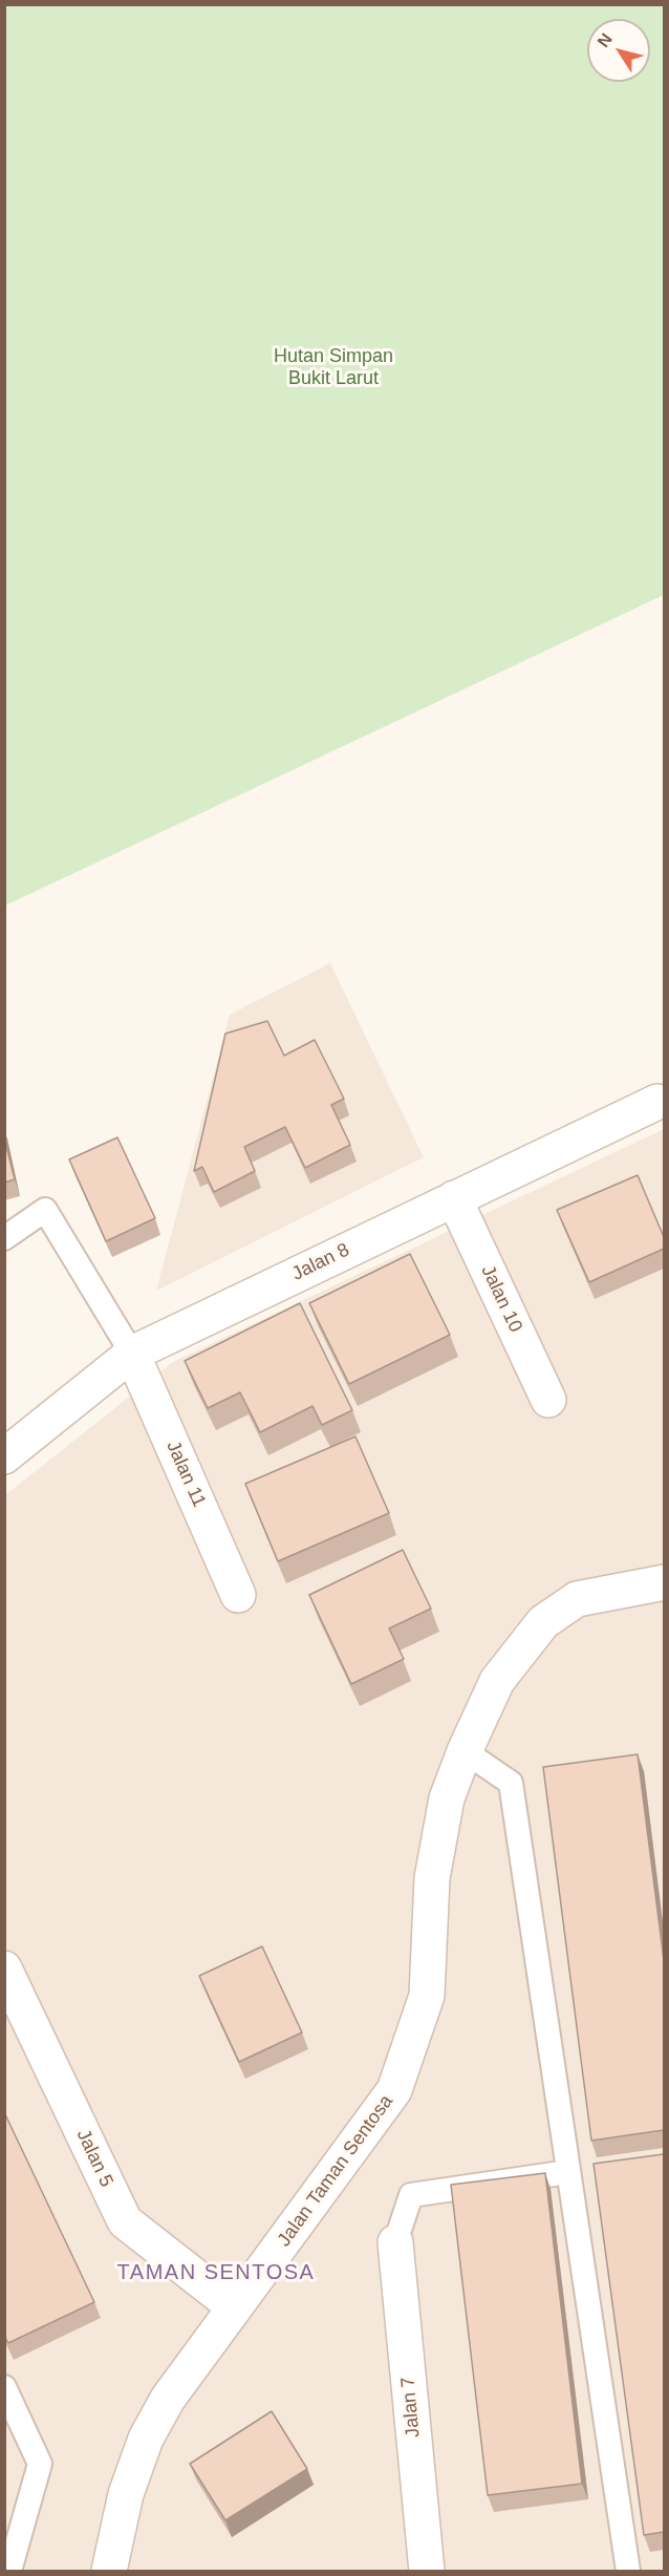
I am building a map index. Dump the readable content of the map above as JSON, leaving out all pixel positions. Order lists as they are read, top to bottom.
{
  "streets": {
    "street": [
      "Jalan 8",
      "Jalan 10",
      "Jalan 11",
      "Jalan 5",
      "Jalan Taman Sentosa",
      "Jalan 7"
    ]
  },
  "crossings": [
    ["Jalan 8", "Jalan 10"],
    ["Jalan 8", "Jalan 11"],
    ["Jalan 5", "Jalan Taman Sentosa"]
  ],
  "districts": ["TAMAN SENTOSA"],
  "parks": ["Hutan Simpan Bukit Larut"],
  "north": "top left"
}
